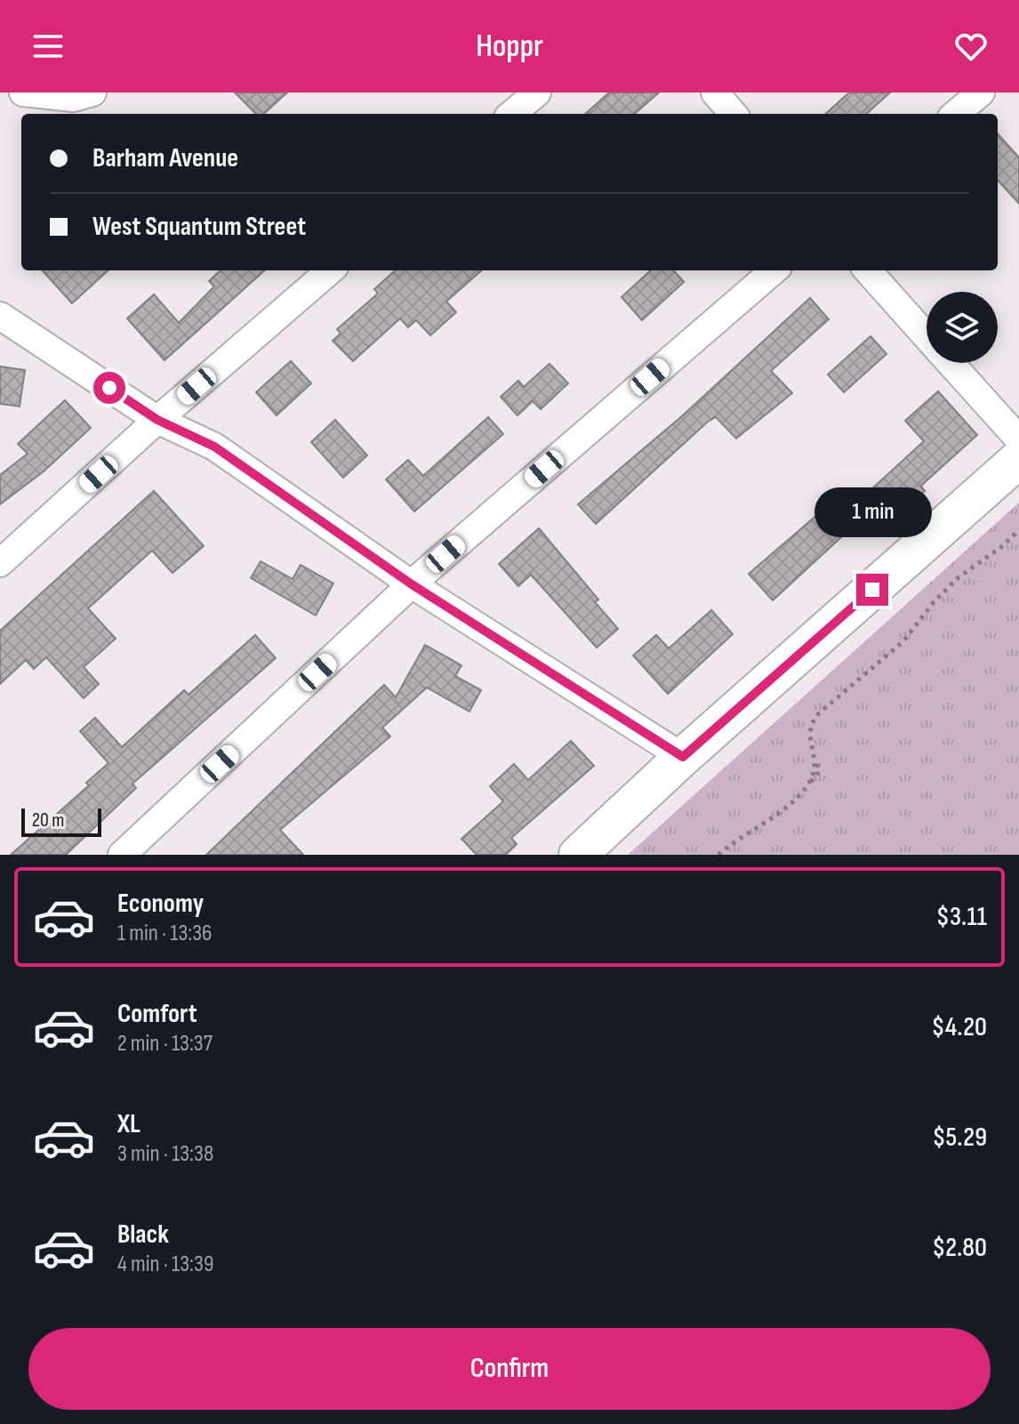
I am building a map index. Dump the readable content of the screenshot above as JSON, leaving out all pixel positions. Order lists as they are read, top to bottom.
{
  "scale_bar": "20 m",
  "page": {
    "header": "Hoppr",
    "banner": ["Barham Avenue", "West Squantum Street"],
    "bubble": "1 min",
    "scale": "20 m",
    "list": [
      {
        "name": "Economy",
        "note": "1 min · 13:36",
        "value": "$3.11"
      },
      {
        "name": "Comfort",
        "note": "2 min · 13:37",
        "value": "$4.20"
      },
      {
        "name": "XL",
        "note": "3 min · 13:38",
        "value": "$5.29"
      },
      {
        "name": "Black",
        "note": "4 min · 13:39",
        "value": "$2.80"
      }
    ],
    "buttons": "Confirm"
  }
}
